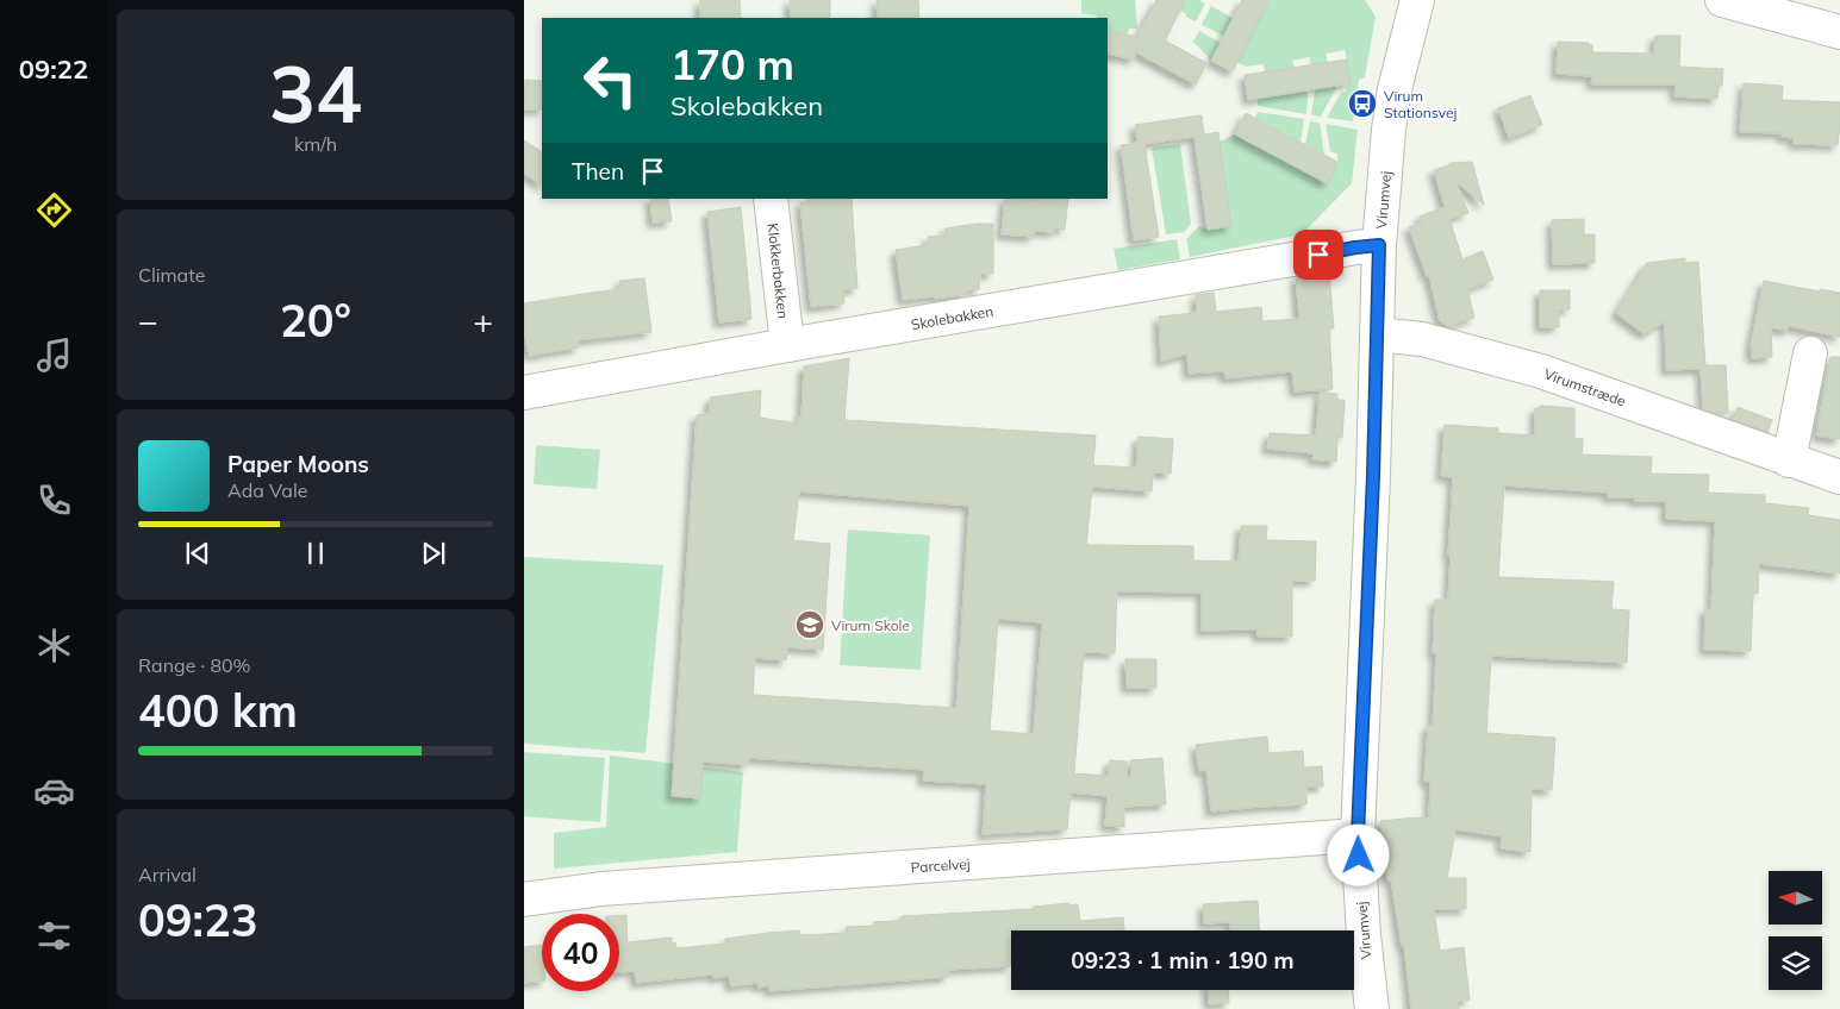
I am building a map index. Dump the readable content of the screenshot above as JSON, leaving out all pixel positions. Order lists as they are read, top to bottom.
{
  "streets": {
    "street": [
      "Virumvej",
      "Klokkerbakken",
      "Skolebakken",
      "Virumstræde",
      "Parcelvej"
    ]
  },
  "crossings": [
    ["Virumvej", "Skolebakken"],
    ["Virumvej", "Virumstræde"],
    ["Virumvej", "Parcelvej"],
    ["Klokkerbakken", "Skolebakken"]
  ],
  "places": {
    "bus stop": ["Virum Stationsvej"],
    "school or university": ["Virum Skole"]
  },
  "north": "left",
  "page": {
    "tabs": "09:22",
    "tile": [
      ["34", "km/h"],
      "Climate",
      ["Range · 80%", "400 km"],
      ["Arrival", "09:23"]
    ],
    "turn": ["170 m", "Skolebakken"],
    "then": "Then",
    "heat": ["−", "20°", "+"],
    "song": ["Paper Moons", "Ada Vale"],
    "limit": "40",
    "trip": "09:23 · 1 min · 190 m"
  }
}
